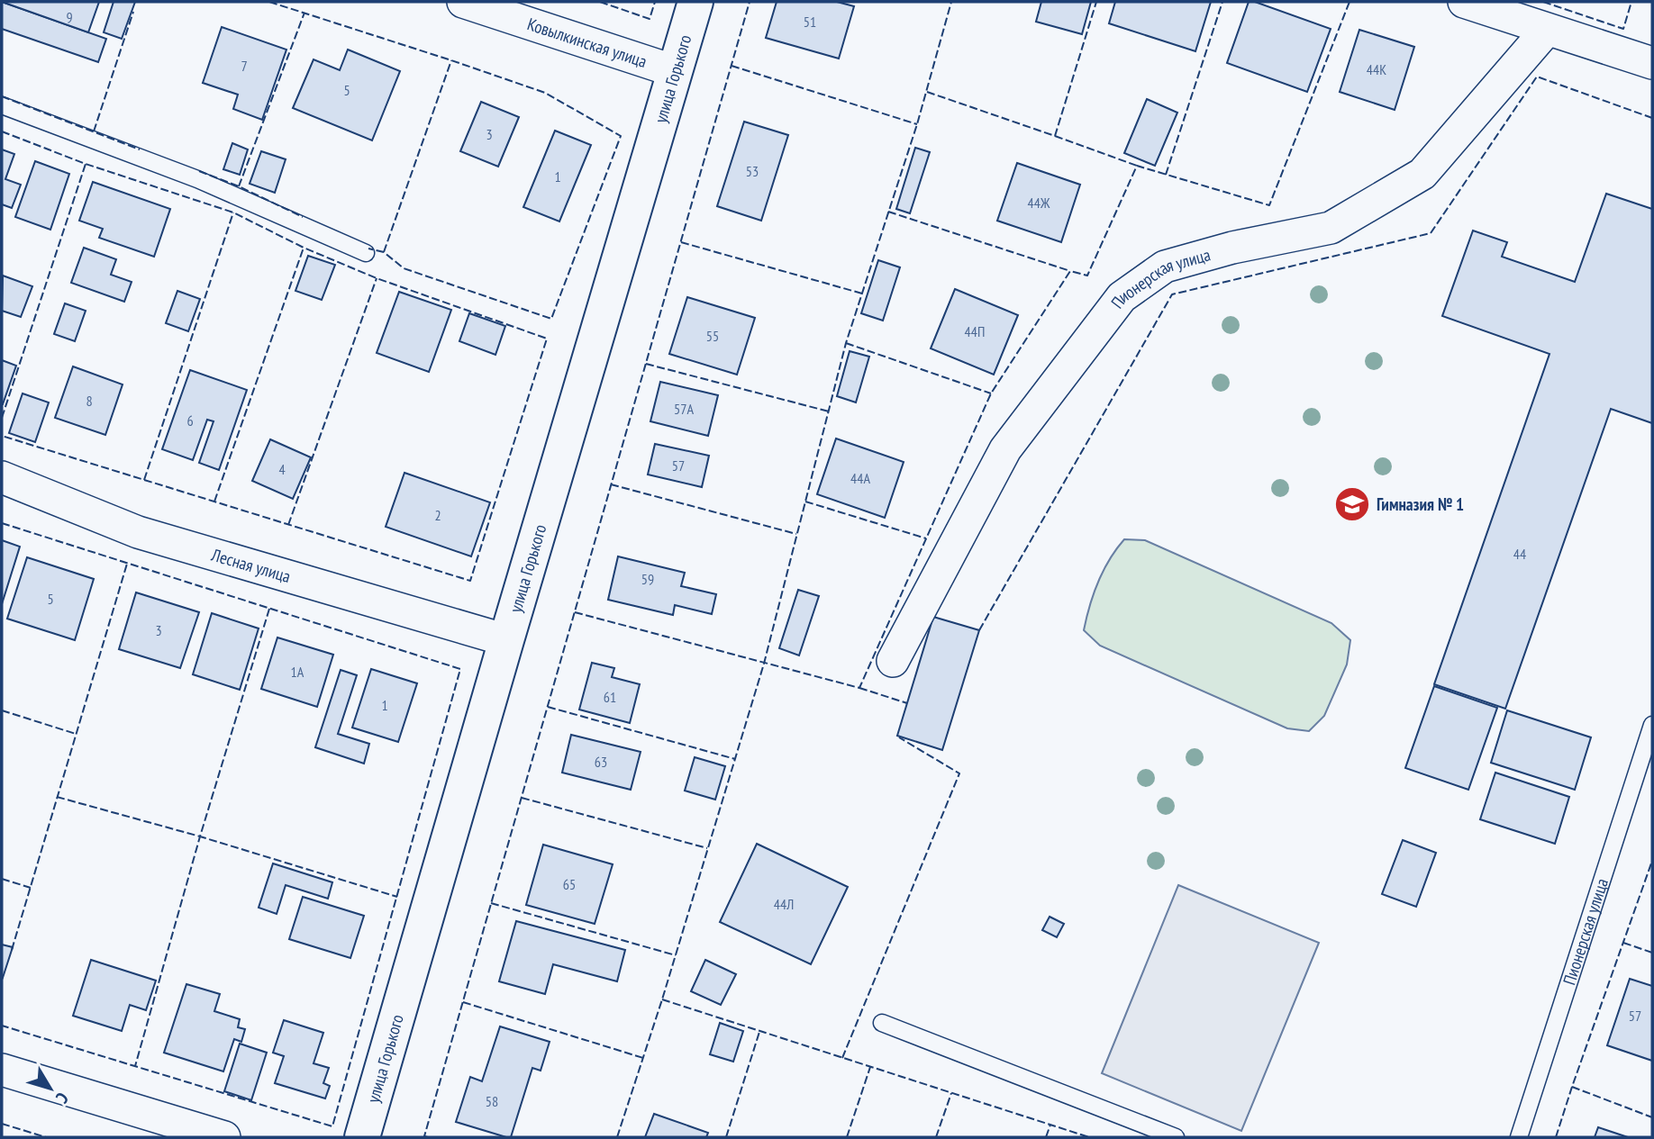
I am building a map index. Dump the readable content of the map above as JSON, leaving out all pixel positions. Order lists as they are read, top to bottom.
{
  "streets": {
    "main road": ["улица Горького"],
    "street": ["Ковылкинская улица", "Пионерская улица", "Лесная улица"]
  },
  "crossings": [
    ["Ковылкинская улица", "улица Горького"],
    ["улица Горького", "Лесная улица"]
  ],
  "places": {
    "school or university": ["Гимназия № 1"]
  },
  "house_numbers": [
    "9",
    "51",
    "7",
    "44К",
    "5",
    "3",
    "53",
    "1",
    "44Ж",
    "44П",
    "55",
    "8",
    "57А",
    "6",
    "57",
    "4",
    "44А",
    "2",
    "44",
    "59",
    "5",
    "3",
    "1А",
    "61",
    "1",
    "63",
    "65",
    "44Л",
    "57",
    "58"
  ],
  "north": "bottom right"
}
